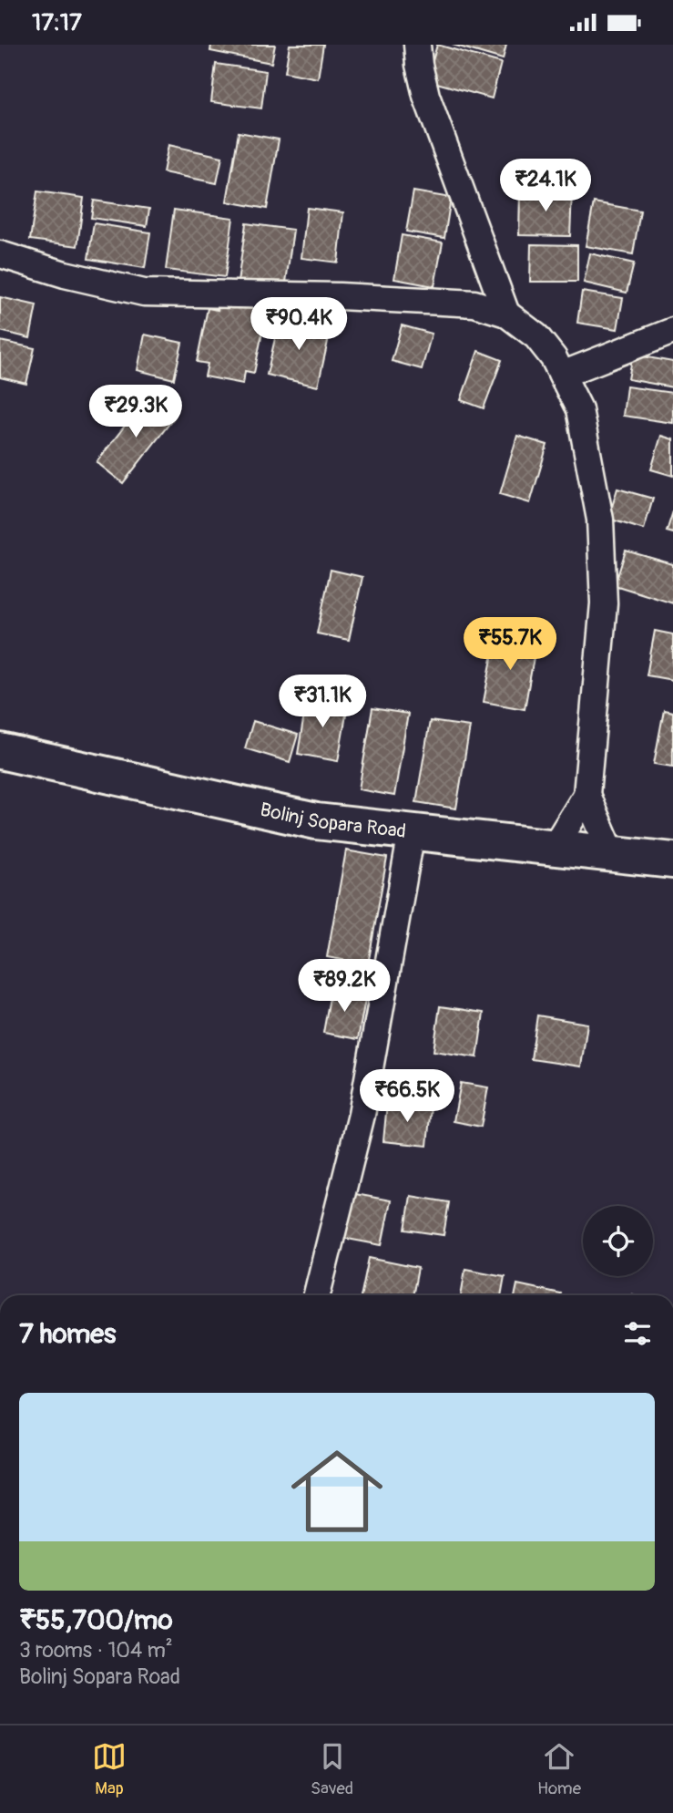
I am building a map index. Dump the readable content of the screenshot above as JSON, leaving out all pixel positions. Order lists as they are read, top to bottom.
{
  "streets": {
    "main road": ["Bolinj Sopara Road"]
  },
  "page": {
    "status": "17:17",
    "price": [
      "₹24.1K",
      "₹90.4K",
      "₹29.3K",
      "₹55.7K",
      "₹31.1K",
      "₹89.2K",
      "₹66.5K"
    ],
    "heading": "7 homes",
    "list": [
      {
        "name": "₹55,700/mo",
        "note": "3 rooms · 104 m² · Bolinj Sopara Road"
      }
    ],
    "tabs": ["Map", "Saved", "Home"]
  }
}
